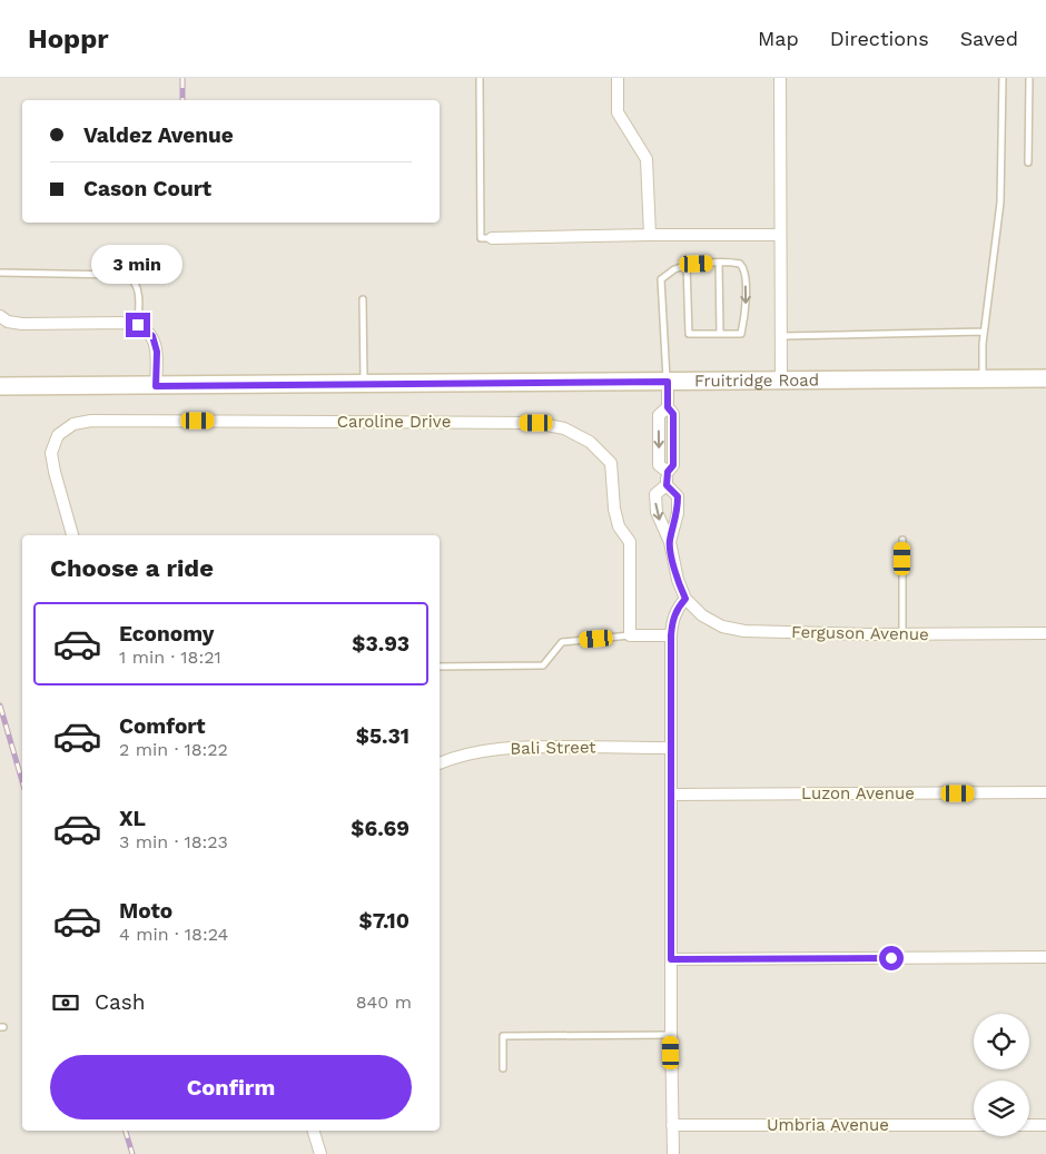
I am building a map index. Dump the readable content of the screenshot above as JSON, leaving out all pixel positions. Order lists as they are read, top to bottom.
{
  "streets": {
    "main road": ["Fruitridge Road"],
    "street": [
      "Caroline Drive",
      "Ferguson Avenue",
      "Bali Street",
      "Luzon Avenue",
      "Umbria Avenue"
    ]
  },
  "page": {
    "header": "Hoppr",
    "nav": ["Map", "Directions", "Saved"],
    "banner": ["Valdez Avenue", "Cason Court"],
    "bubble": "3 min",
    "heading": "Choose a ride",
    "list": [
      {
        "name": "Economy",
        "note": "1 min · 18:21",
        "value": "$3.93"
      },
      {
        "name": "Comfort",
        "note": "2 min · 18:22",
        "value": "$5.31"
      },
      {
        "name": "XL",
        "note": "3 min · 18:23",
        "value": "$6.69"
      },
      {
        "name": "Moto",
        "note": "4 min · 18:24",
        "value": "$7.10"
      }
    ],
    "pay": ["Cash", "840 m"],
    "buttons": "Confirm"
  }
}
